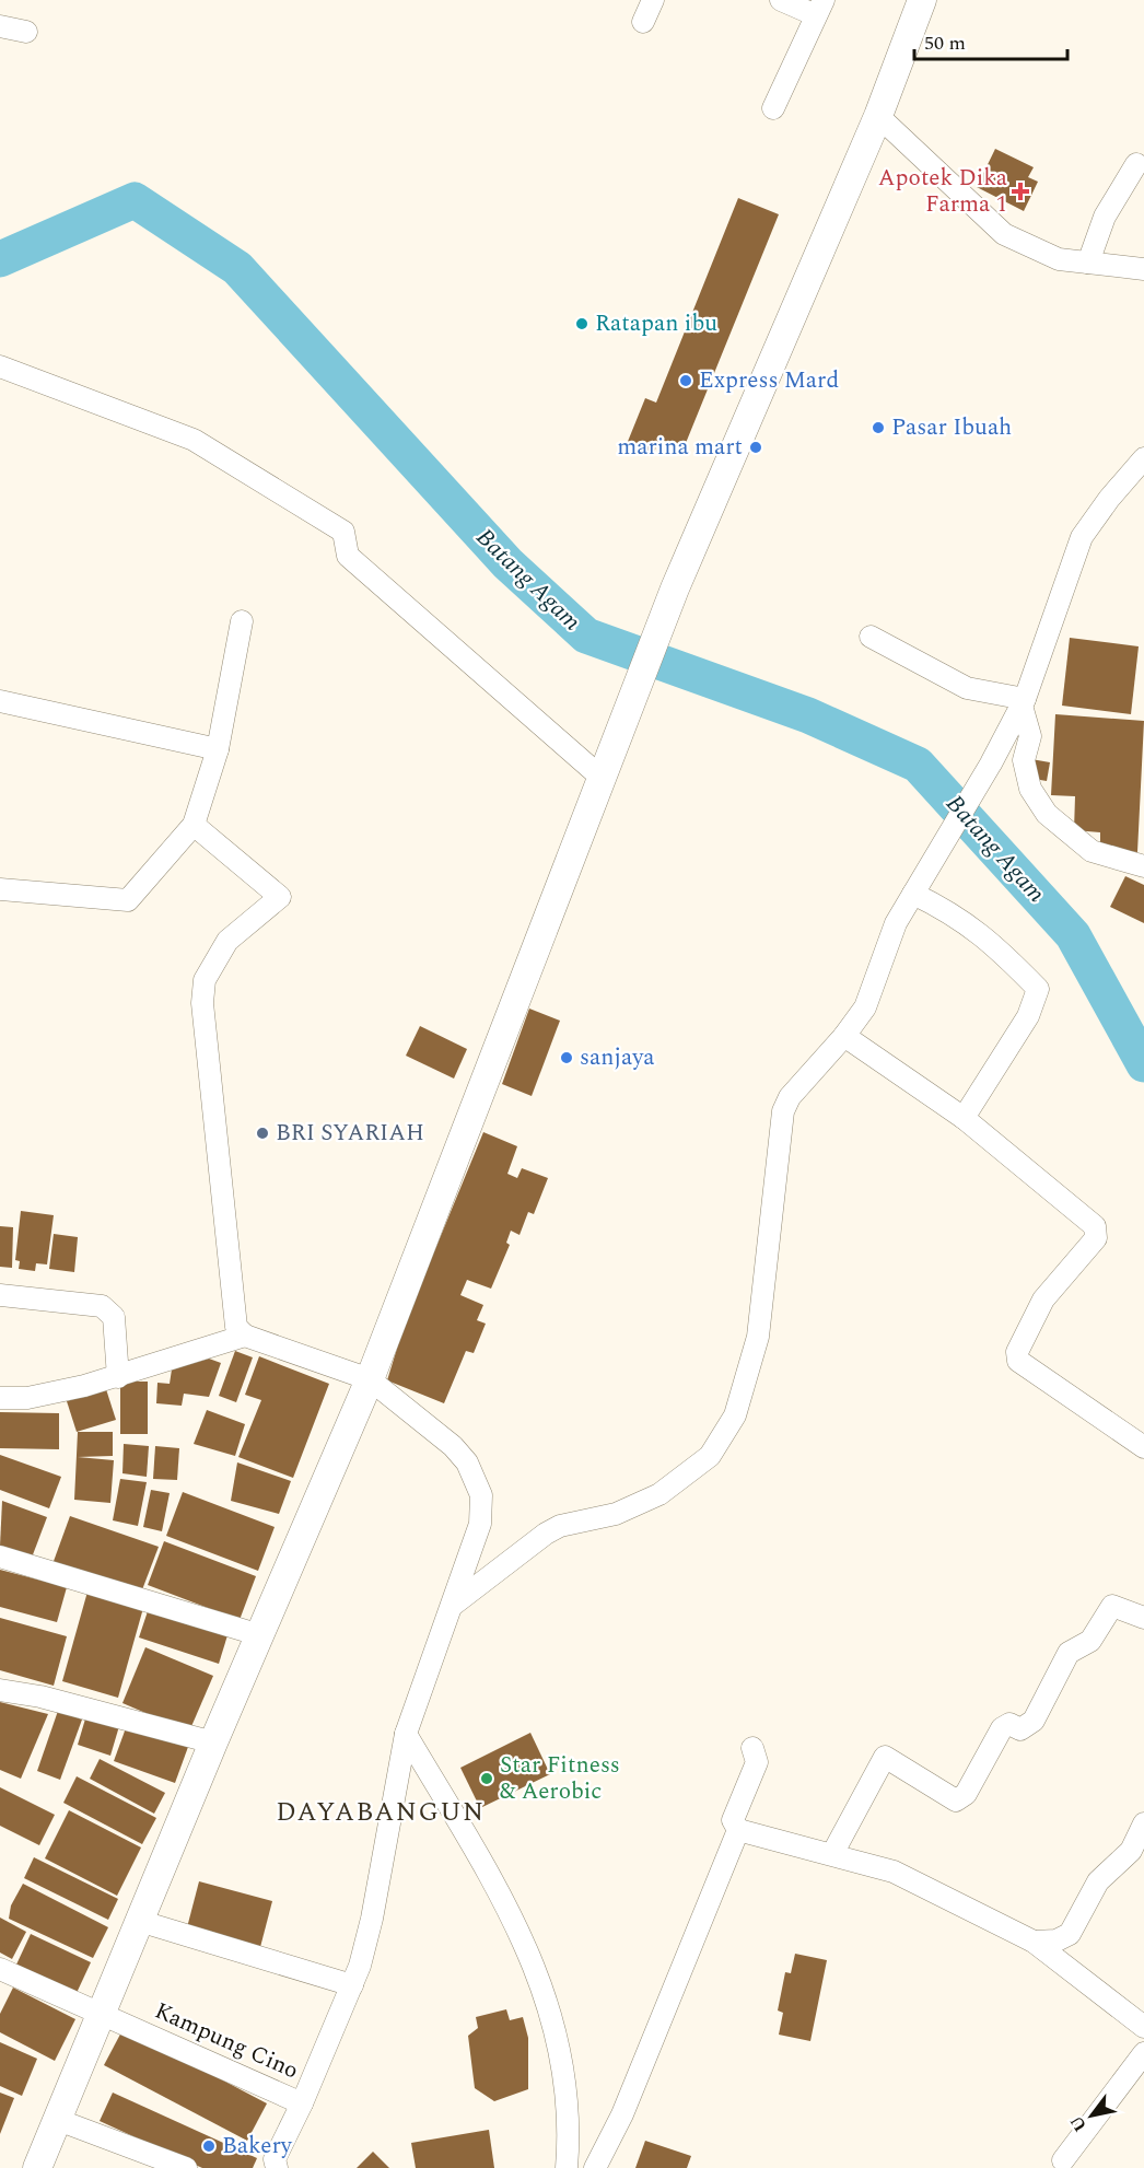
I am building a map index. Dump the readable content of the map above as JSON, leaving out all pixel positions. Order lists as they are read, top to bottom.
{
  "streets": {
    "street": ["Kampung Cino"]
  },
  "districts": ["DAYABANGUN"],
  "water": ["Batang Agam"],
  "places": {
    "health": ["Apotek Dika Farma 1"],
    "other": [
      "Ratapan ibu",
      "Express Mard",
      "Pasar Ibuah",
      "marina mart",
      "sanjaya",
      "BRI SYARIAH",
      "Star Fitness & Aerobic",
      "Bakery"
    ]
  },
  "scale_bar": "50 m",
  "north": "bottom left"
}
